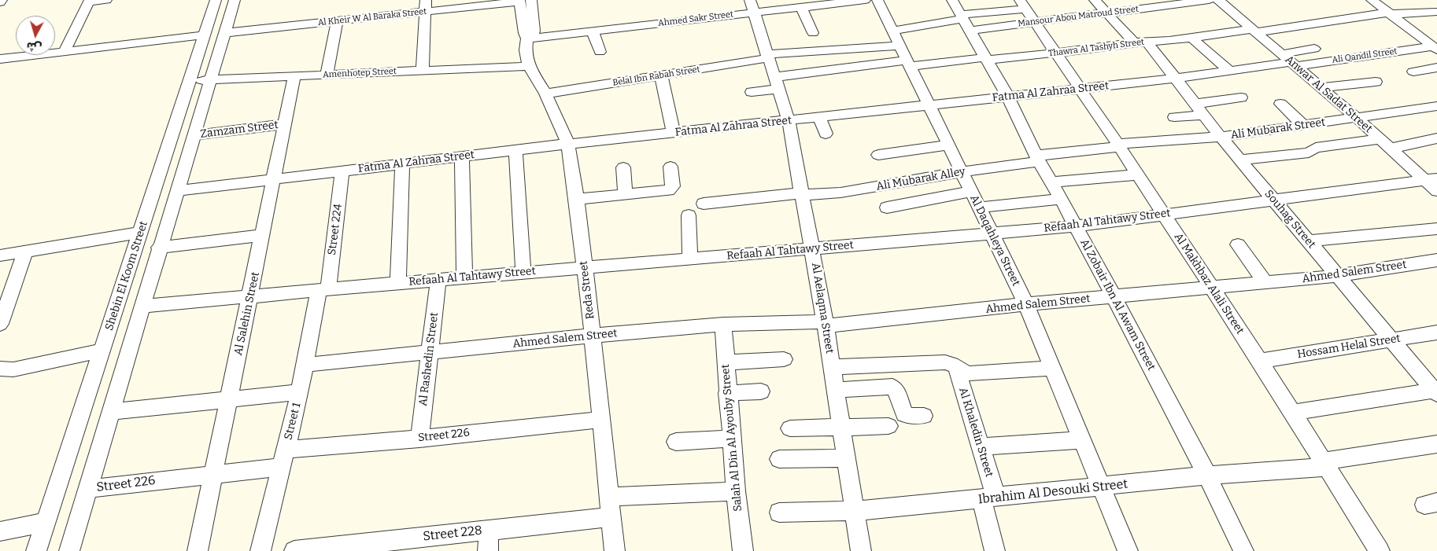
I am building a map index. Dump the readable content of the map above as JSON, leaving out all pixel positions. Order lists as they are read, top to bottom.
{
  "streets": {
    "street": [
      "Mansour Abou Matroud Street",
      "Al Kheir W Al Baraka Street",
      "Ahmed Sakr Street",
      "Thawra Al Tashyh Street",
      "Ali Qandil Street",
      "Amenhotep Street",
      "Belal Ibn Rabah Street",
      "Fatma Al Zahraa Street",
      "Anwar Al Sadat Street",
      "Ali Mubarak Street",
      "Zamzam Street",
      "Ali Mubarak Alley",
      "Souhag Street",
      "Refaah Al Tahtawy Street",
      "Street 224",
      "Al Daqahleya Street",
      "Ahmed Salem Street",
      "Shebin El Koom Street",
      "Al Makhbaz Alali Street",
      "Reda Street",
      "Al Zobair Ibn Al Awam Street",
      "Al Aelaqma Street",
      "Al Salehin Street",
      "Hossam Helal Street",
      "Al Rashedin Street",
      "Street 1",
      "Al Khaledin Street",
      "Street 226",
      "Salah Al Din Al Ayouby Street",
      "Ibrahim Al Desouki Street",
      "Street 228"
    ]
  },
  "crossings": [
    ["Mansour Abou Matroud Street", "Souhag Street"],
    ["Mansour Abou Matroud Street", "Al Makhbaz Alali Street"],
    ["Mansour Abou Matroud Street", "Al Zobair Ibn Al Awam Street"],
    ["Al Kheir W Al Baraka Street", "Shebin El Koom Street"],
    ["Al Kheir W Al Baraka Street", "Reda Street"],
    ["Ahmed Sakr Street", "Reda Street"],
    ["Ahmed Sakr Street", "Al Aelaqma Street"],
    ["Thawra Al Tashyh Street", "Anwar Al Sadat Street"],
    ["Thawra Al Tashyh Street", "Souhag Street"],
    ["Thawra Al Tashyh Street", "Al Daqahleya Street"],
    ["Thawra Al Tashyh Street", "Al Makhbaz Alali Street"],
    ["Thawra Al Tashyh Street", "Al Zobair Ibn Al Awam Street"],
    ["Thawra Al Tashyh Street", "Al Aelaqma Street"],
    ["Ali Qandil Street", "Fatma Al Zahraa Street"],
    ["Ali Qandil Street", "Anwar Al Sadat Street"],
    ["Amenhotep Street", "Shebin El Koom Street"],
    ["Amenhotep Street", "Reda Street"],
    ["Amenhotep Street", "Al Salehin Street"],
    ["Belal Ibn Rabah Street", "Al Daqahleya Street"],
    ["Belal Ibn Rabah Street", "Reda Street"],
    ["Belal Ibn Rabah Street", "Al Aelaqma Street"],
    ["Fatma Al Zahraa Street", "Anwar Al Sadat Street"],
    ["Fatma Al Zahraa Street", "Souhag Street"],
    ["Fatma Al Zahraa Street", "Street 224"],
    ["Fatma Al Zahraa Street", "Al Daqahleya Street"],
    ["Fatma Al Zahraa Street", "Shebin El Koom Street"],
    ["Fatma Al Zahraa Street", "Al Makhbaz Alali Street"],
    ["Fatma Al Zahraa Street", "Reda Street"],
    ["Fatma Al Zahraa Street", "Al Zobair Ibn Al Awam Street"],
    ["Fatma Al Zahraa Street", "Al Aelaqma Street"],
    ["Fatma Al Zahraa Street", "Al Salehin Street"],
    ["Anwar Al Sadat Street", "Ali Mubarak Street"],
    ["Anwar Al Sadat Street", "Refaah Al Tahtawy Street"],
    ["Ali Mubarak Street", "Ali Mubarak Alley"],
    ["Ali Mubarak Street", "Souhag Street"],
    ["Ali Mubarak Street", "Al Makhbaz Alali Street"],
    ["Ali Mubarak Street", "Al Zobair Ibn Al Awam Street"],
    ["Zamzam Street", "Shebin El Koom Street"],
    ["Zamzam Street", "Al Salehin Street"],
    ["Ali Mubarak Alley", "Al Daqahleya Street"],
    ["Ali Mubarak Alley", "Al Zobair Ibn Al Awam Street"],
    ["Ali Mubarak Alley", "Al Aelaqma Street"],
    ["Souhag Street", "Refaah Al Tahtawy Street"],
    ["Souhag Street", "Ahmed Salem Street"],
    ["Souhag Street", "Hossam Helal Street"],
    ["Refaah Al Tahtawy Street", "Street 224"],
    ["Refaah Al Tahtawy Street", "Al Daqahleya Street"],
    ["Refaah Al Tahtawy Street", "Shebin El Koom Street"],
    ["Refaah Al Tahtawy Street", "Al Makhbaz Alali Street"],
    ["Refaah Al Tahtawy Street", "Reda Street"],
    ["Refaah Al Tahtawy Street", "Al Zobair Ibn Al Awam Street"],
    ["Refaah Al Tahtawy Street", "Al Aelaqma Street"],
    ["Refaah Al Tahtawy Street", "Al Salehin Street"],
    ["Refaah Al Tahtawy Street", "Al Rashedin Street"],
    ["Refaah Al Tahtawy Street", "Street 1"],
    ["Street 224", "Street 1"],
    ["Al Daqahleya Street", "Ahmed Salem Street"],
    ["Al Daqahleya Street", "Ibrahim Al Desouki Street"],
    ["Ahmed Salem Street", "Al Makhbaz Alali Street"],
    ["Ahmed Salem Street", "Reda Street"],
    ["Ahmed Salem Street", "Al Zobair Ibn Al Awam Street"],
    ["Ahmed Salem Street", "Al Aelaqma Street"],
    ["Ahmed Salem Street", "Al Rashedin Street"],
    ["Ahmed Salem Street", "Street 1"],
    ["Ahmed Salem Street", "Salah Al Din Al Ayouby Street"],
    ["Shebin El Koom Street", "Street 226"],
    ["Al Makhbaz Alali Street", "Hossam Helal Street"],
    ["Al Makhbaz Alali Street", "Ibrahim Al Desouki Street"],
    ["Reda Street", "Street 226"],
    ["Reda Street", "Street 228"],
    ["Al Zobair Ibn Al Awam Street", "Ibrahim Al Desouki Street"],
    ["Al Aelaqma Street", "Ibrahim Al Desouki Street"],
    ["Al Salehin Street", "Street 226"],
    ["Al Rashedin Street", "Street 226"],
    ["Street 1", "Street 226"],
    ["Al Khaledin Street", "Ibrahim Al Desouki Street"]
  ],
  "north": "bottom"
}
